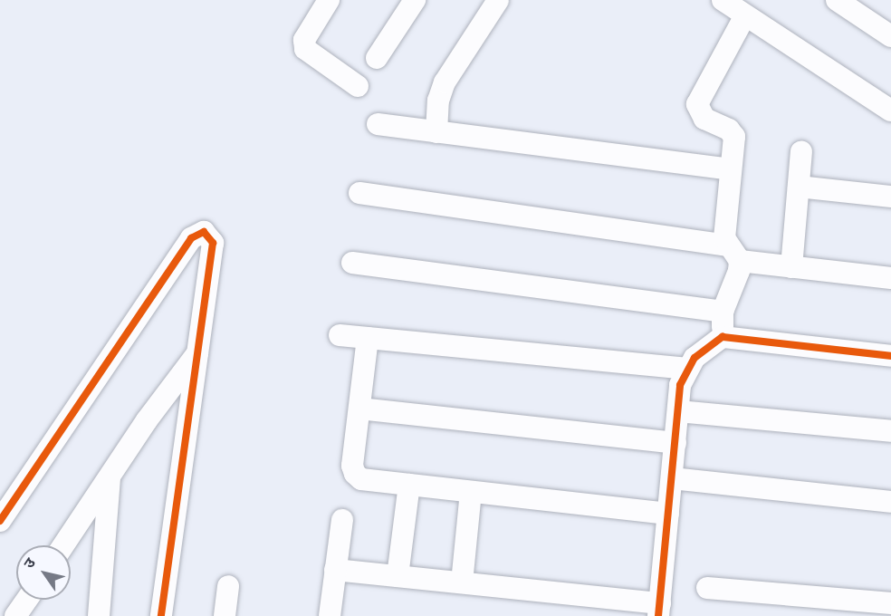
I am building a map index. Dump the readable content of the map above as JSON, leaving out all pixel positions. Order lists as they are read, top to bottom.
{
  "north": "top left"
}
